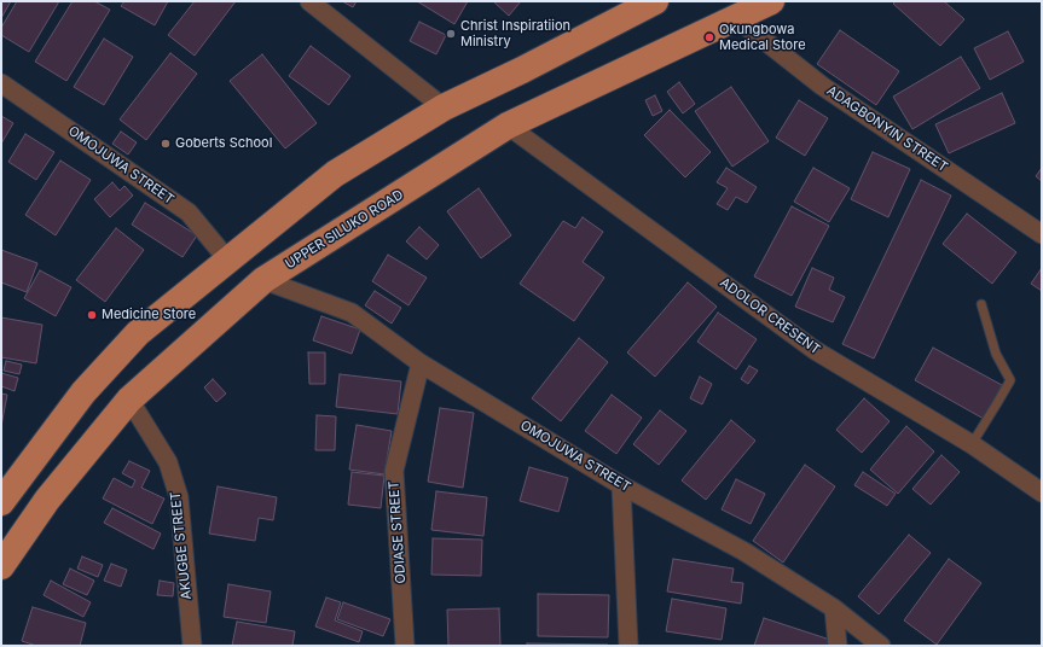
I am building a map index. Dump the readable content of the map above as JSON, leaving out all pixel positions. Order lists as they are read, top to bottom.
{
  "streets": {
    "main road": ["UPPER SILUKO ROAD"],
    "street": [
      "ADAGBONYIN STREET",
      "OMOJUWA STREET",
      "ADOLOR CRESENT",
      "ODIASE STREET",
      "AKUGBE STREET"
    ]
  },
  "crossings": [
    ["ADAGBONYIN STREET", "UPPER SILUKO ROAD"],
    ["OMOJUWA STREET", "UPPER SILUKO ROAD"],
    ["OMOJUWA STREET", "ODIASE STREET"],
    ["UPPER SILUKO ROAD", "ADOLOR CRESENT"],
    ["UPPER SILUKO ROAD", "AKUGBE STREET"]
  ],
  "places": [
    "Christ Inspiratiion Ministry",
    "Okungbowa Medical Store",
    "Goberts School",
    "Medicine Store"
  ]
}
